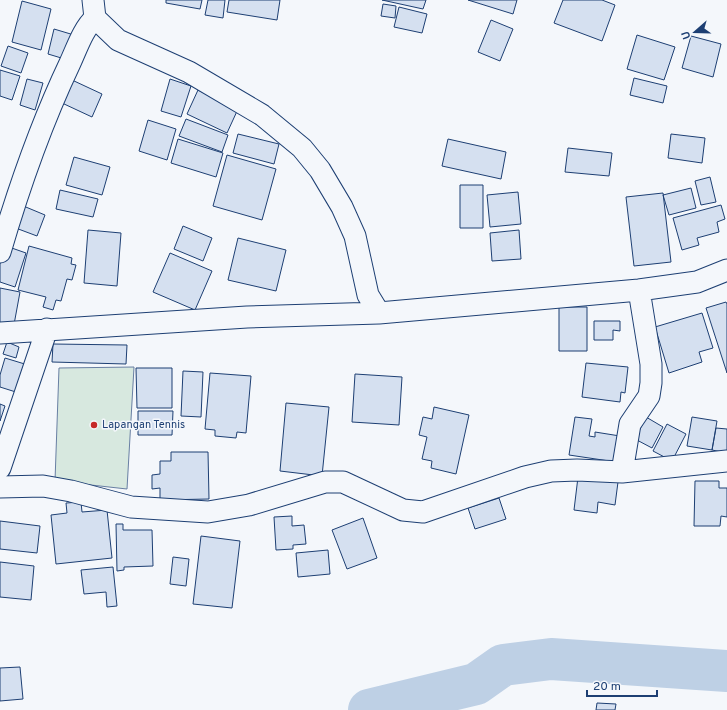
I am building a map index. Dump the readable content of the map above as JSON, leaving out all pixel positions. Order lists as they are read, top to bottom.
{
  "places": ["Lapangan Tennis"],
  "scale_bar": "20 m",
  "north": "left"
}
